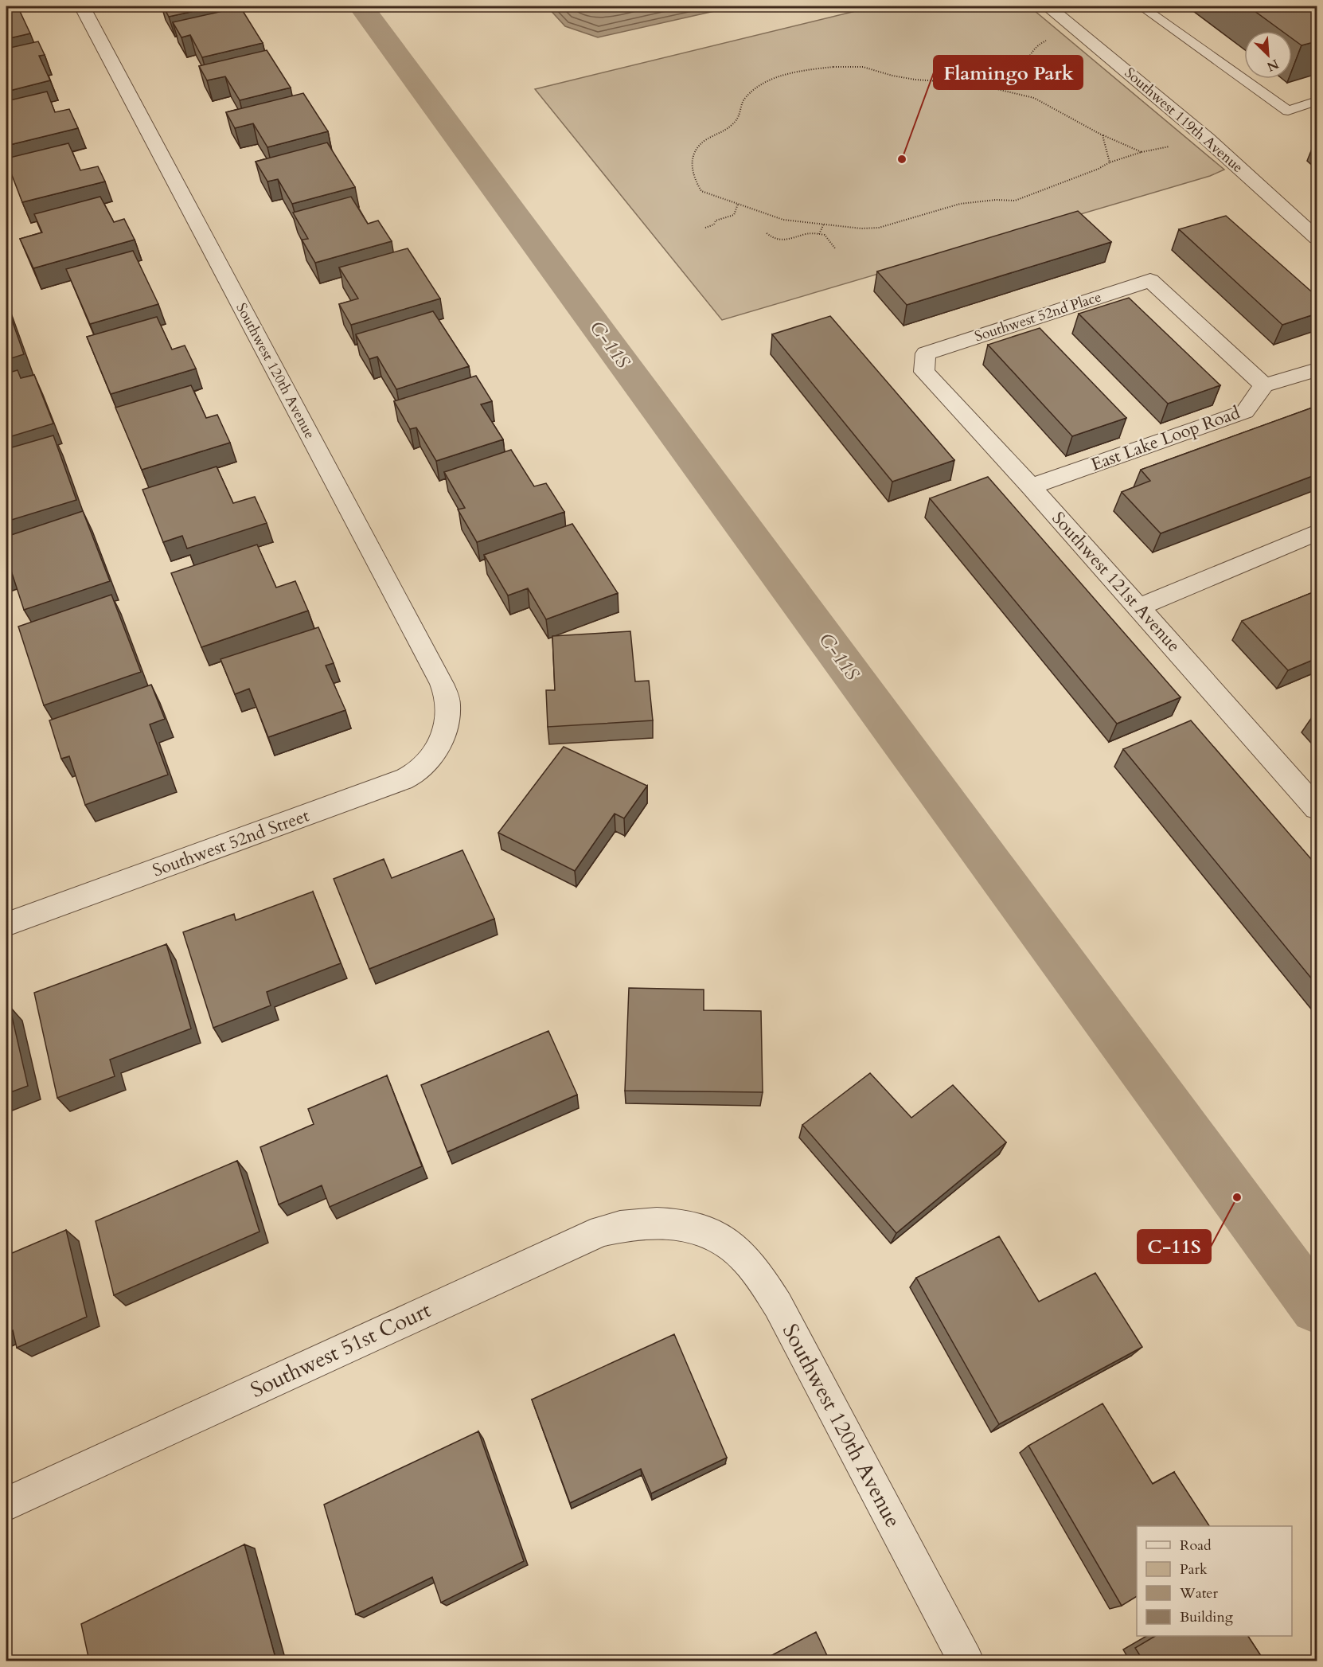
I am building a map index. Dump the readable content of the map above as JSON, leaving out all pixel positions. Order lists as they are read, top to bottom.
{
  "streets": {
    "street": [
      "Southwest 119th Avenue",
      "Southwest 52nd Place",
      "Southwest 120th Avenue",
      "East Lake Loop Road",
      "Southwest 121st Avenue",
      "Southwest 52nd Street",
      "Southwest 51st Court"
    ]
  },
  "crossings": [
    ["Southwest 52nd Place", "East Lake Loop Road"],
    ["Southwest 52nd Place", "Southwest 121st Avenue"],
    ["Southwest 120th Avenue", "Southwest 52nd Street"],
    ["Southwest 120th Avenue", "Southwest 51st Court"],
    ["East Lake Loop Road", "Southwest 121st Avenue"]
  ],
  "water": ["C-11S"],
  "places": ["Flamingo Park", "C-11S"],
  "legend": [
    "Road",
    "Park",
    "Water",
    "Building"
  ],
  "north": "bottom right"
}
